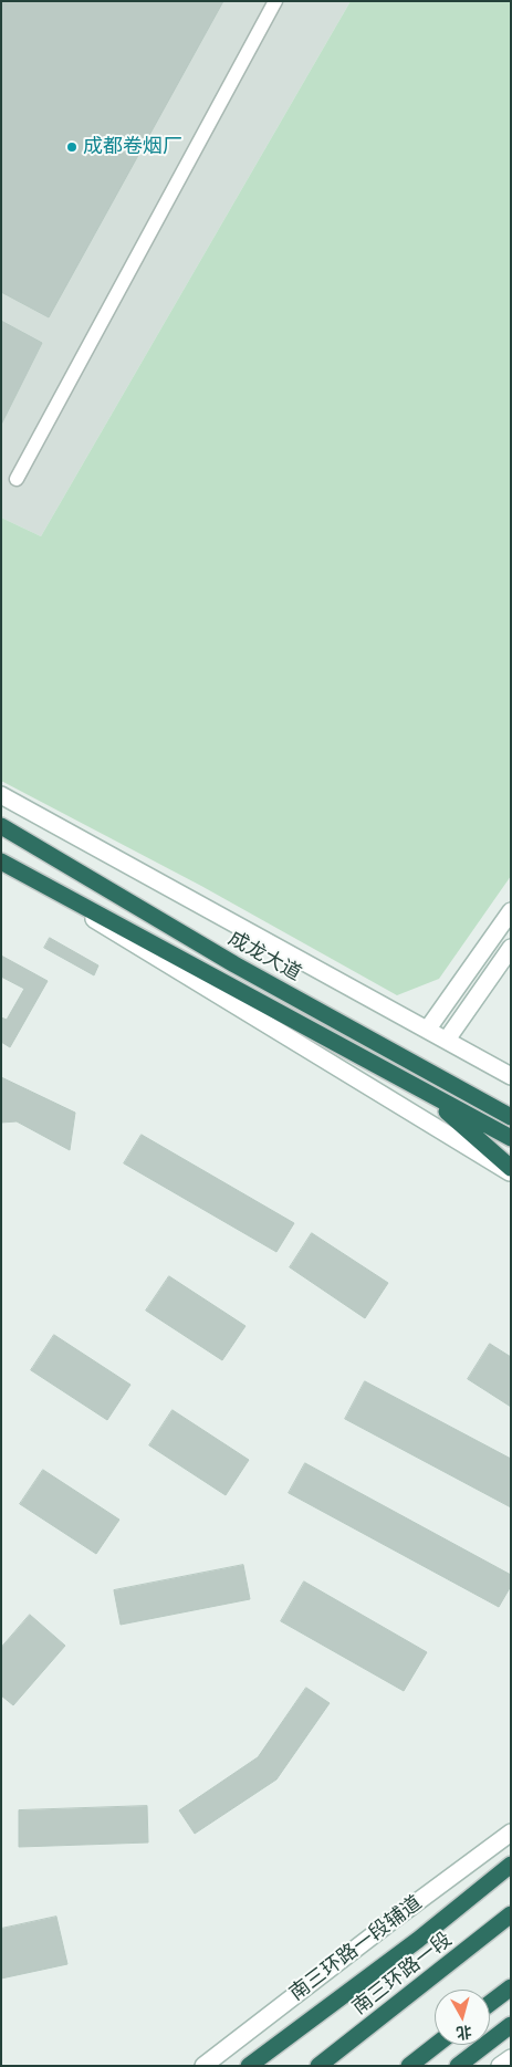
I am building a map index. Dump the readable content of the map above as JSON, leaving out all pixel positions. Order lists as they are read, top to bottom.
{
  "streets": {
    "highway": ["成龙大道", "南三环路一段"],
    "main road": ["南三环路一段辅道"]
  },
  "places": ["成都卷烟厂"],
  "north": "bottom"
}
